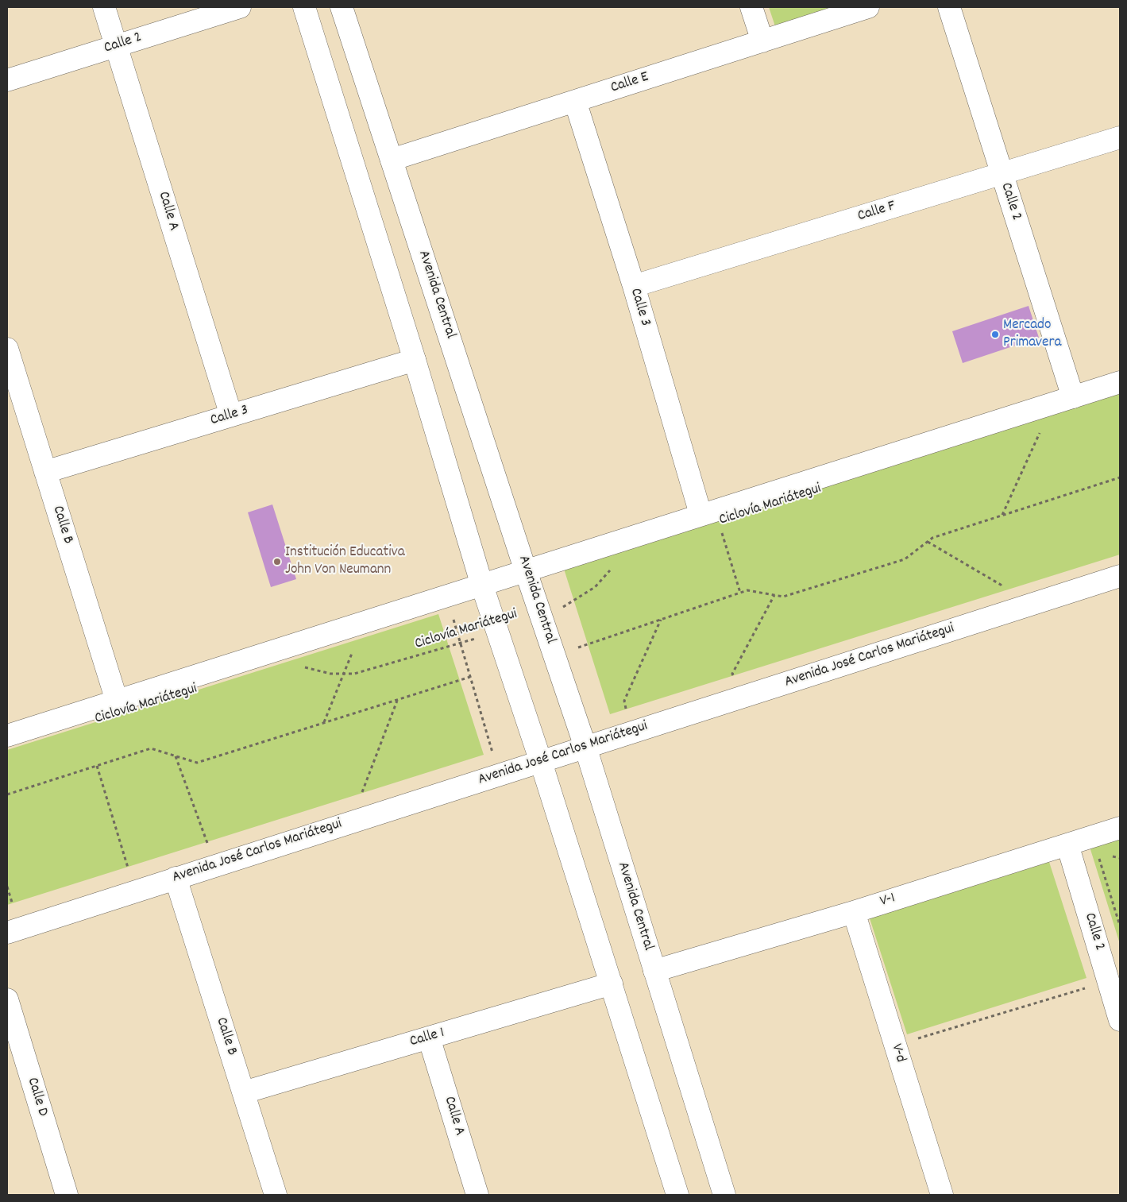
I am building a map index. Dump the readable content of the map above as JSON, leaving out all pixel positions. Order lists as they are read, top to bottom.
{
  "streets": {
    "street": [
      "Calle 2",
      "Calle E",
      "Calle A",
      "Calle F",
      "Avenida Central",
      "Calle 3",
      "Calle B",
      "Avenida José Carlos Mariátegui",
      "V-1",
      "Calle 1",
      "V-d",
      "Calle D"
    ],
    "path": ["Ciclovía Mariátegui"]
  },
  "crossings": [
    ["Calle 2", "Calle A"],
    ["Calle 2", "Calle F"],
    ["Calle 2", "V-1"],
    ["Calle E", "Avenida Central"],
    ["Calle E", "Calle 3"],
    ["Calle A", "Calle 3"],
    ["Calle A", "Calle 1"],
    ["Calle F", "Calle 3"],
    ["Avenida Central", "Avenida José Carlos Mariátegui"],
    ["Avenida Central", "V-1"],
    ["Calle 3", "Calle B"],
    ["Calle B", "Avenida José Carlos Mariátegui"],
    ["Calle B", "Calle 1"],
    ["V-1", "V-d"]
  ],
  "places": ["Mercado Primavera", "Institución Educativa John Von Neumann"]
}
